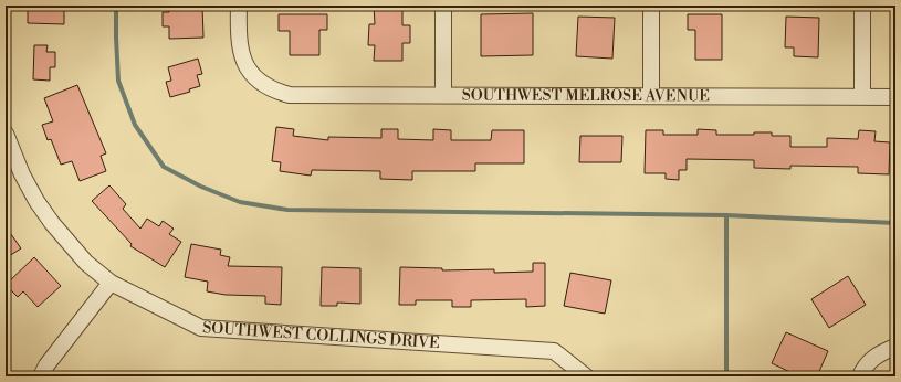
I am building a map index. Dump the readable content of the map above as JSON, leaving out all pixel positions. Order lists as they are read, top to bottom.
{
  "streets": {
    "street": ["SOUTHWEST MELROSE AVENUE", "SOUTHWEST COLLINGS DRIVE"]
  }
}
